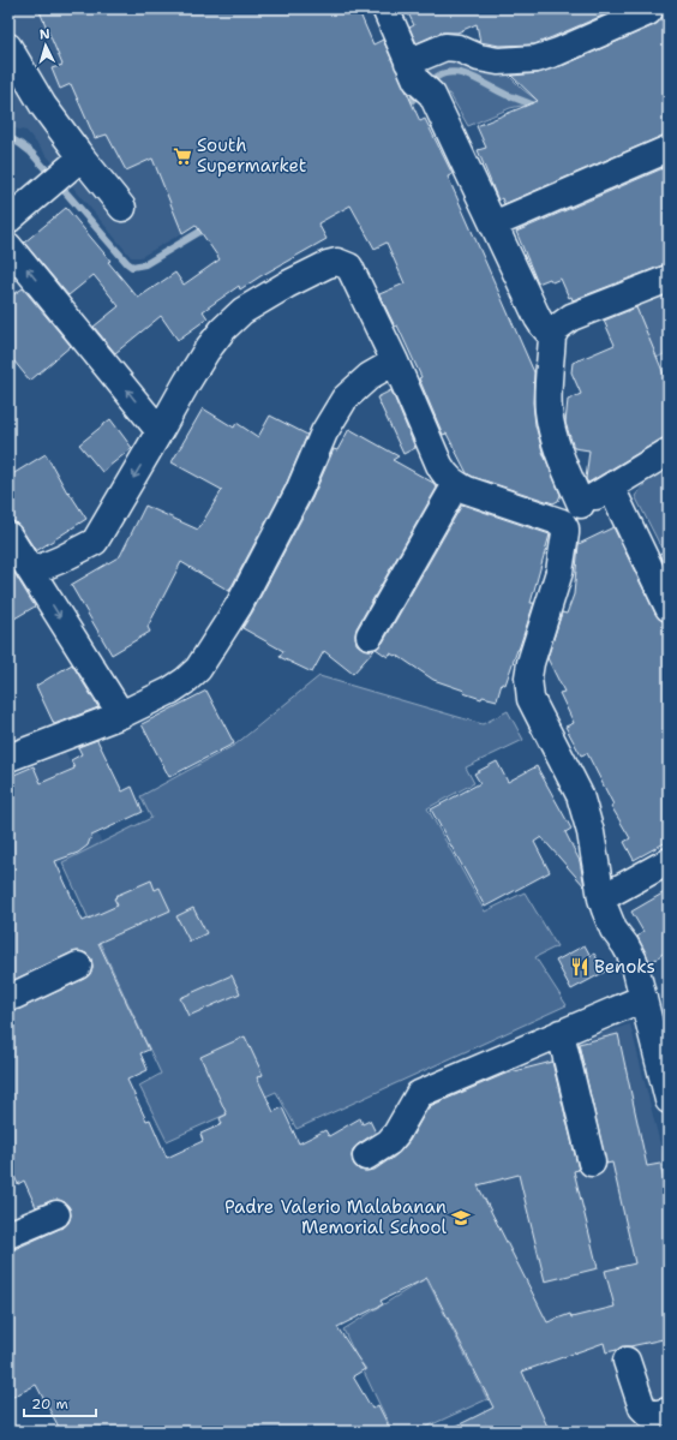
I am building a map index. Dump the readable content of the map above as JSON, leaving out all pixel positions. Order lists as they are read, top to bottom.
{
  "places": {
    "supermarket": ["South Supermarket"],
    "restaurant": ["Benoks"],
    "school or university": ["Padre Valerio Malabanan Memorial School"]
  },
  "scale_bar": "20 m",
  "north": "top"
}
